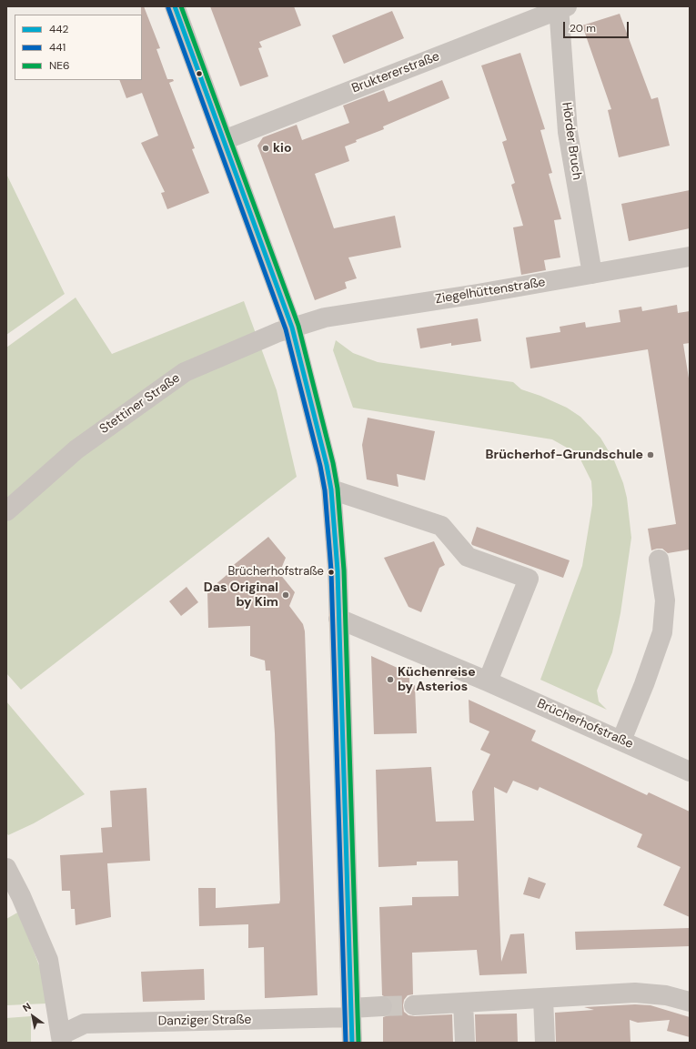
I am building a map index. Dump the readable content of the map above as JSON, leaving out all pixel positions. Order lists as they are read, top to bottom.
{
  "streets": {
    "street": [
      "Bruktererstraße",
      "Hörder Bruch",
      "Ziegelhüttenstraße",
      "Stettiner Straße",
      "Brücherhofstraße",
      "Danziger Straße"
    ]
  },
  "crossings": [
    ["Bruktererstraße", "Hörder Bruch"],
    ["Hörder Bruch", "Ziegelhüttenstraße"],
    ["Ziegelhüttenstraße", "Stettiner Straße"]
  ],
  "places": [
    "kio",
    "Brücherhof-Grundschule",
    "Brücherhofstraße",
    "Das Original by Kim",
    "Küchenreise by Asterios"
  ],
  "lines": ["transit line 442", "transit line NE6", "transit line 441"],
  "legend": ["442", "441", "NE6"],
  "scale_bar": "20 m",
  "north": "top left"
}
